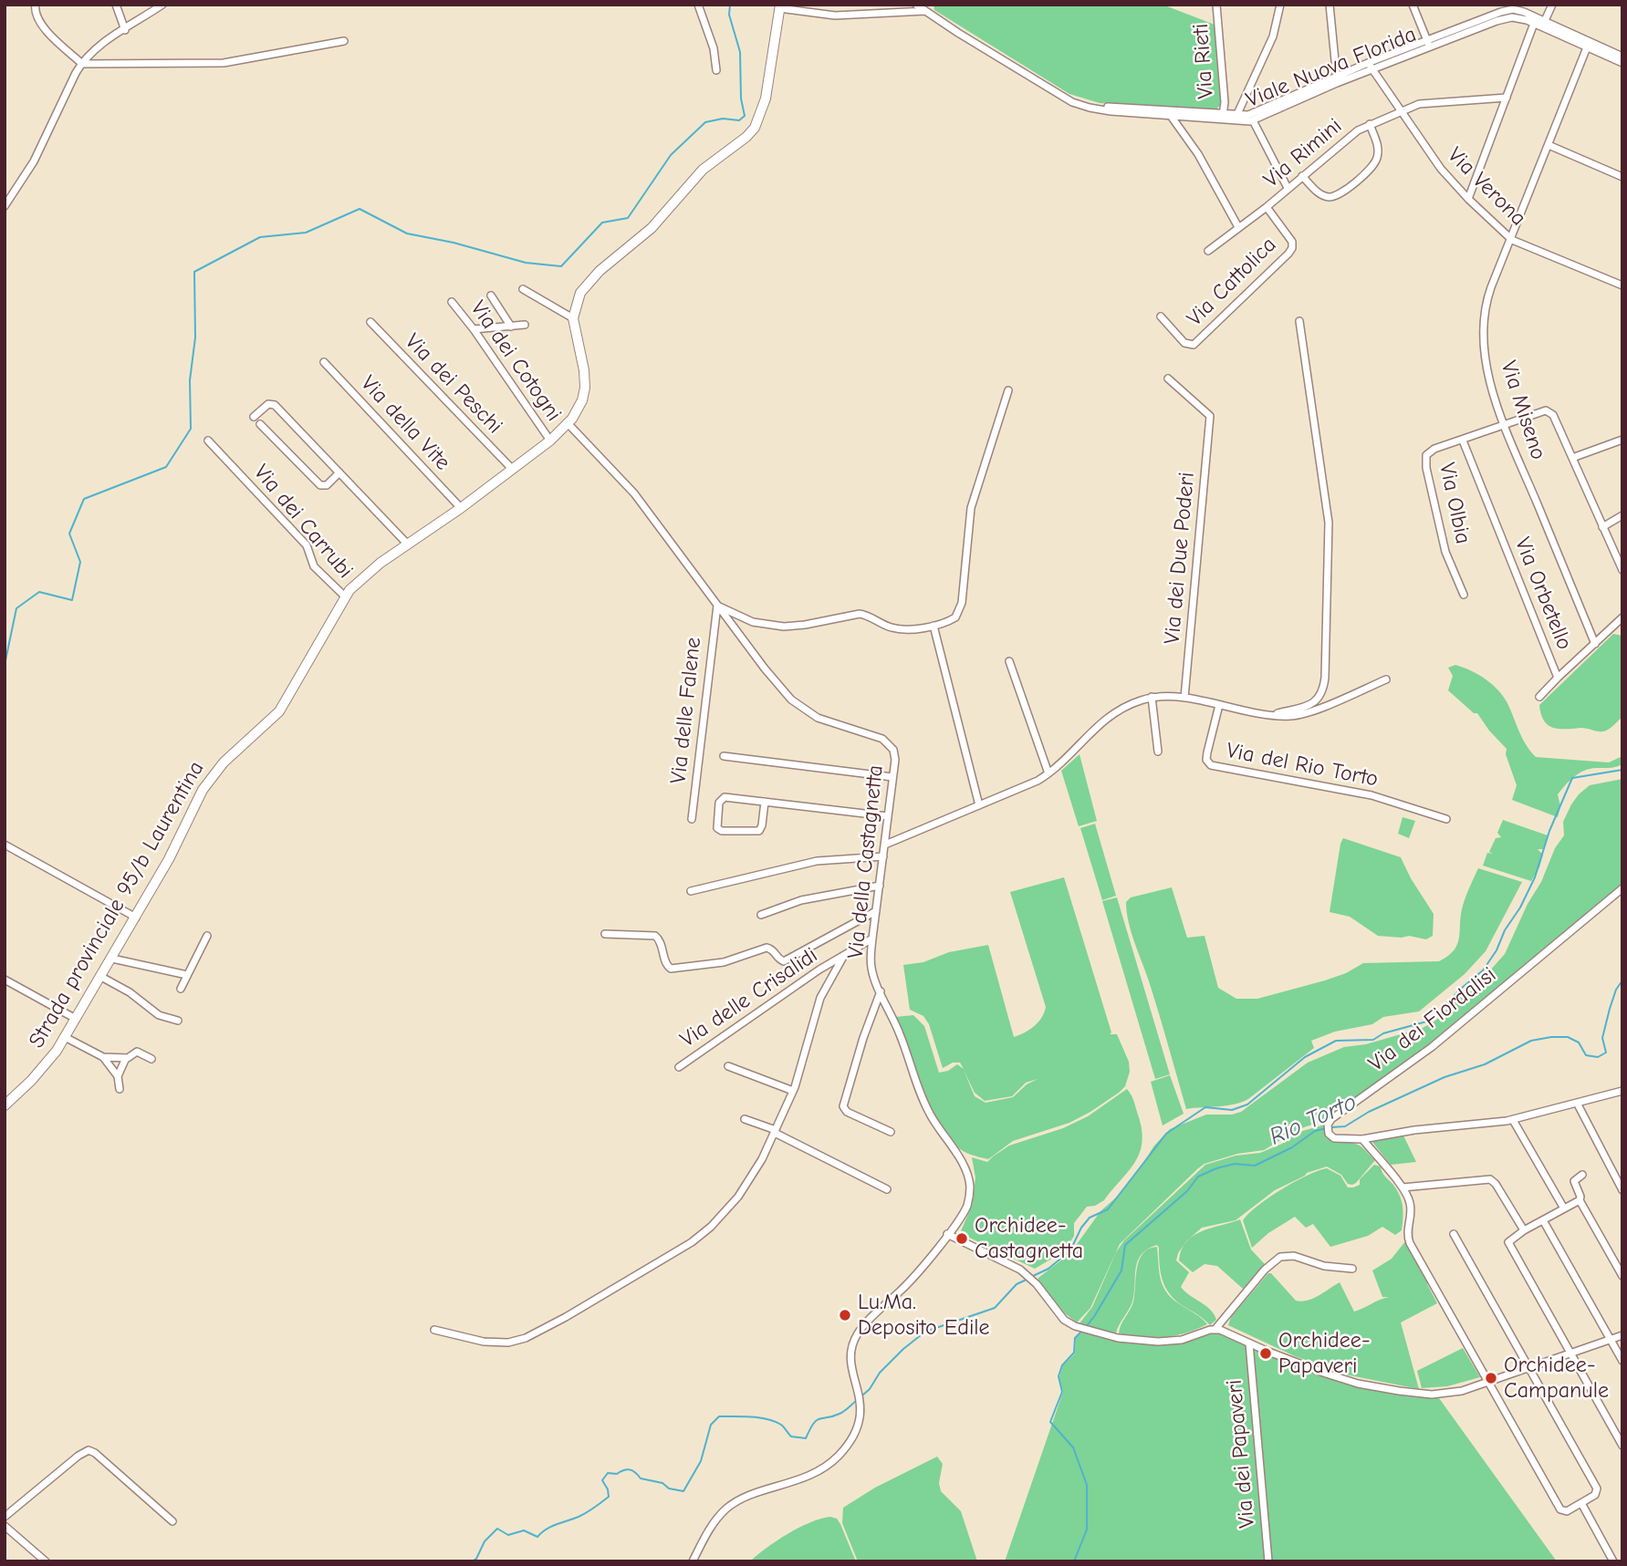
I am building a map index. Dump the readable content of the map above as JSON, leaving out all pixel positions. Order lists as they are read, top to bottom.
{
  "streets": {
    "main road": ["Strada provinciale 95/b Laurentina"],
    "street": [
      "Via Rieti",
      "Viale Nuova Florida",
      "Via Rimini",
      "Via Verona",
      "Via Cattolica",
      "Via dei Cotogni",
      "Via dei Peschi",
      "Via Miseno",
      "Via della Vite",
      "Via Olbia",
      "Via dei Carrubi",
      "Via dei Due Poderi",
      "Via Orbetello",
      "Via delle Falene",
      "Via del Rio Torto",
      "Via della Castagnetta",
      "Via delle Crisalidi",
      "Via dei Fiordalisi",
      "Via dei Papaveri"
    ]
  },
  "crossings": [
    ["Via Rieti", "Viale Nuova Florida"],
    ["Viale Nuova Florida", "Via Verona"],
    ["Viale Nuova Florida", "Via Miseno"],
    ["Via Rimini", "Via Verona"],
    ["Via Rimini", "Via Cattolica"],
    ["Via Verona", "Via Miseno"],
    ["Via dei Cotogni", "Strada provinciale 95/b Laurentina"],
    ["Via dei Peschi", "Strada provinciale 95/b Laurentina"],
    ["Via Miseno", "Via Olbia"],
    ["Via Miseno", "Via Orbetello"],
    ["Via della Vite", "Strada provinciale 95/b Laurentina"],
    ["Via Olbia", "Via Orbetello"],
    ["Via dei Carrubi", "Strada provinciale 95/b Laurentina"],
    ["Via delle Falene", "Via della Castagnetta"],
    ["Via della Castagnetta", "Strada provinciale 95/b Laurentina"],
    ["Via della Castagnetta", "Via delle Crisalidi"]
  ],
  "water": ["Rio Torto"],
  "places": [
    "Orchidee- Castagnetta",
    "Lu.Ma. Deposito Edile",
    "Orchidee- Papaveri",
    "Orchidee- Campanule"
  ]
}
